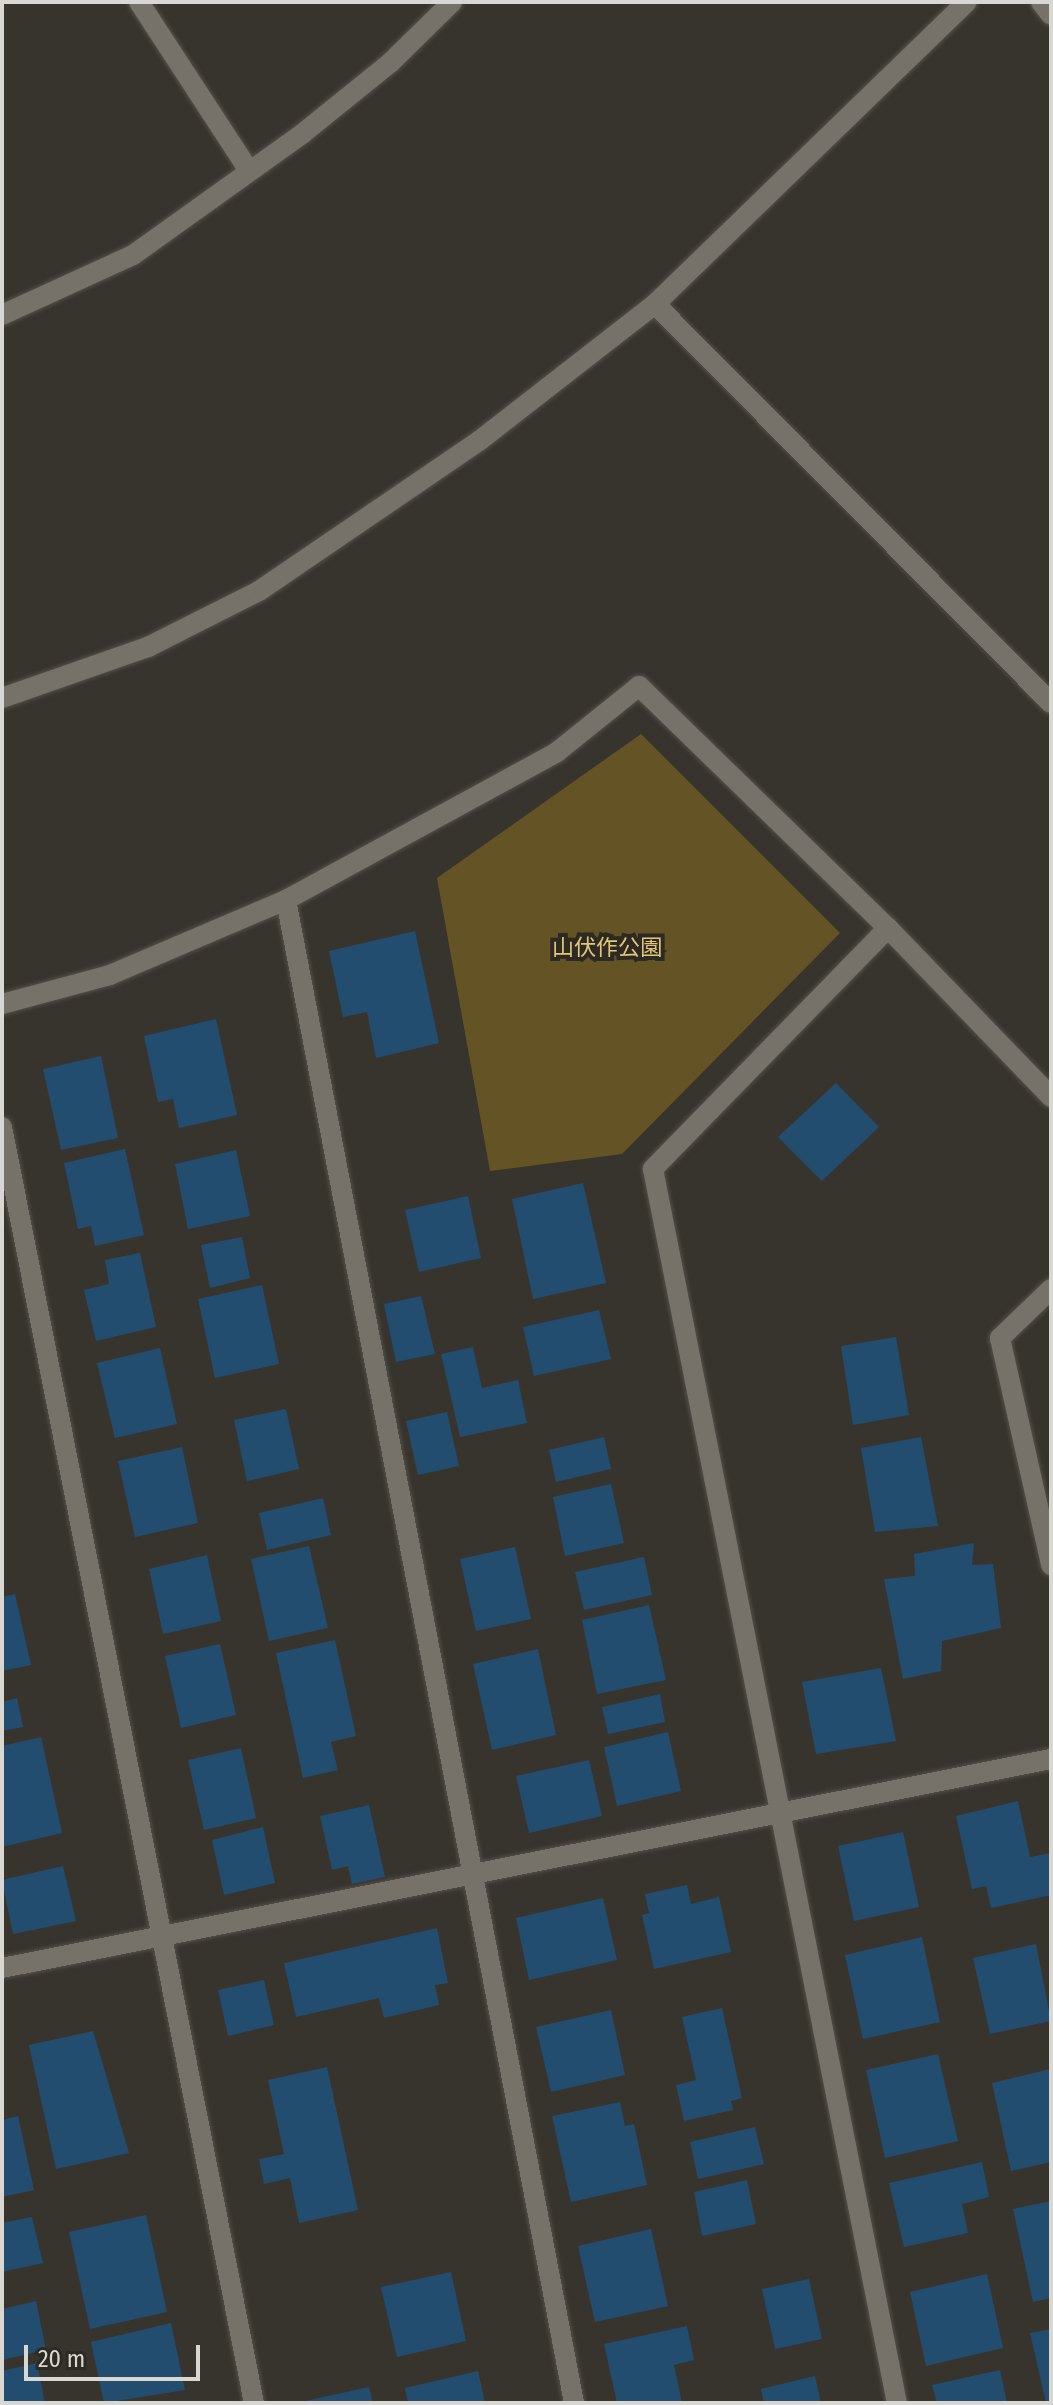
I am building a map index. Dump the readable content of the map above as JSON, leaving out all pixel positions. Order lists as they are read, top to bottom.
{
  "parks": ["山伏作公園"],
  "scale_bar": "20 m"
}
